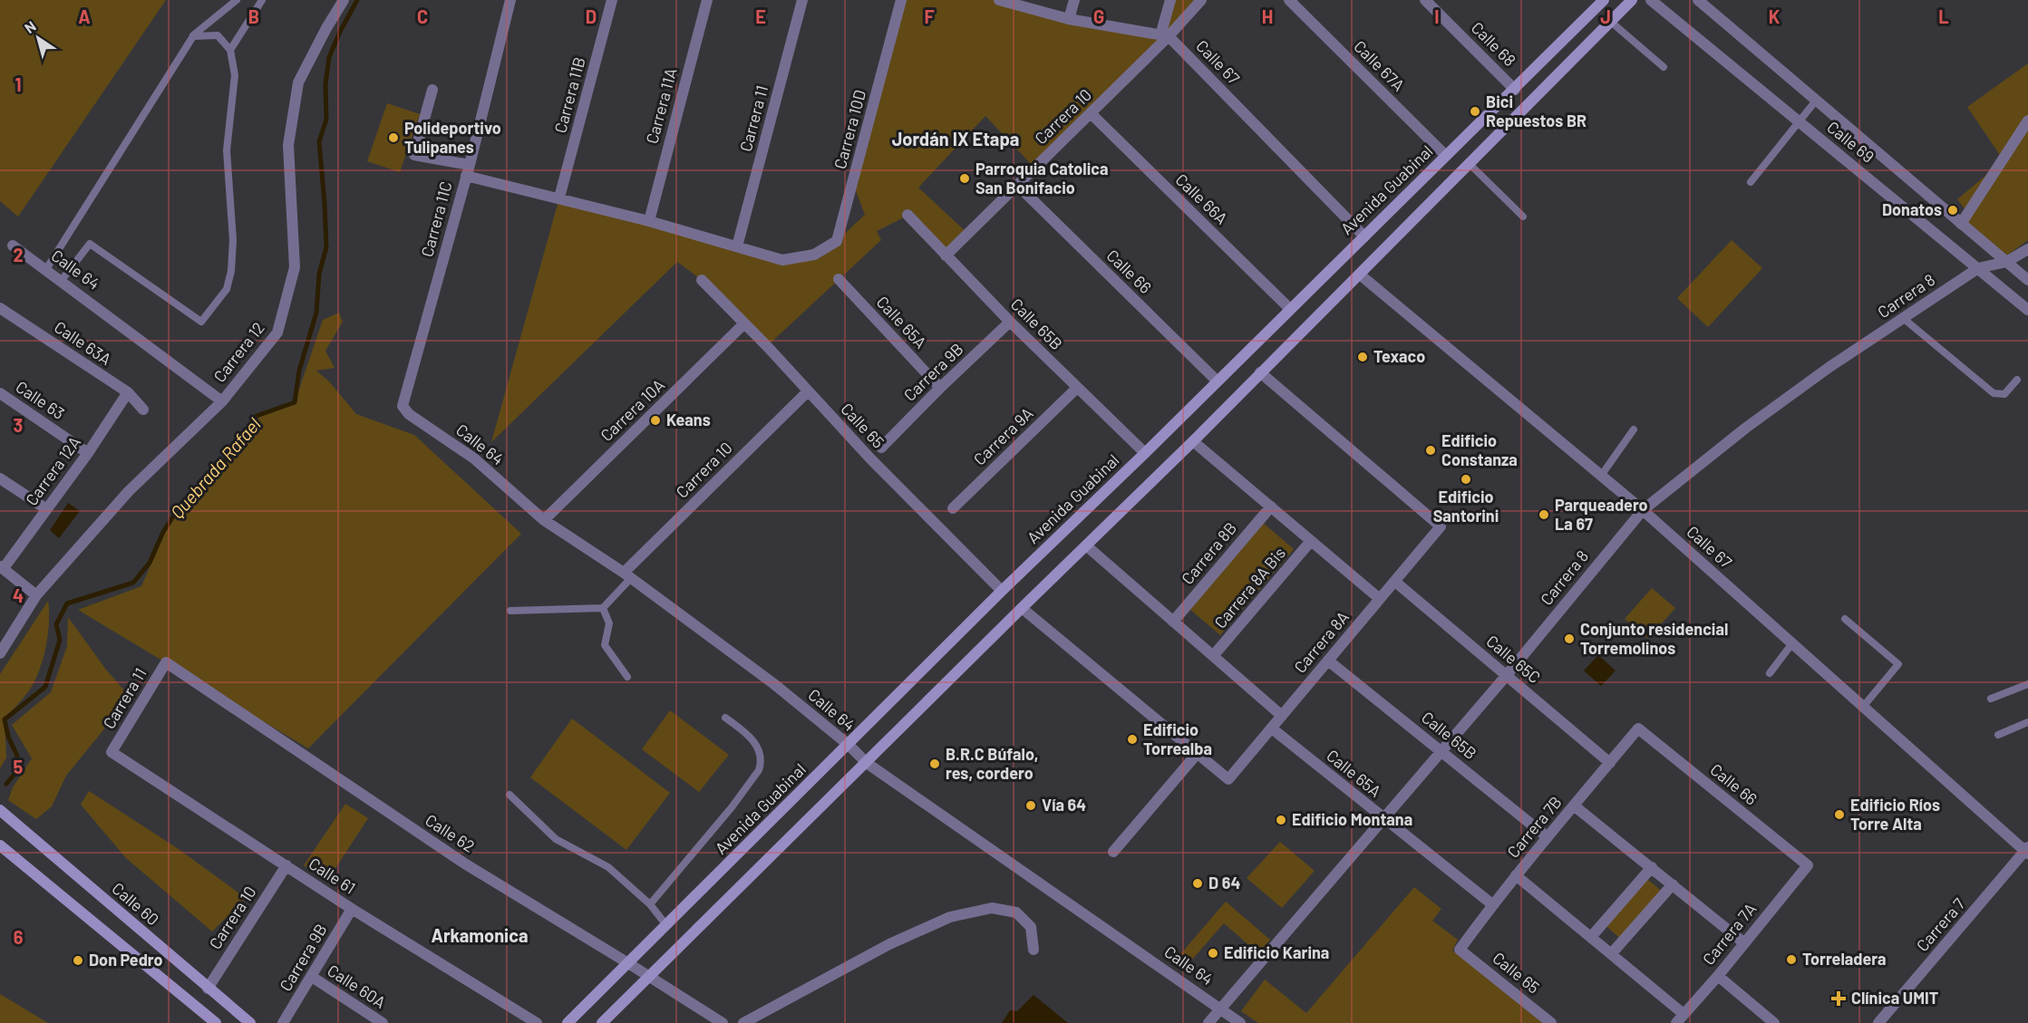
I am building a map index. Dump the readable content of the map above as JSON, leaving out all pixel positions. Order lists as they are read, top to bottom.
{
  "streets": {
    "main road": ["Avenida Guabinal", "Calle 60"],
    "street": [
      "Calle 68",
      "Calle 67",
      "Calle 67A",
      "Carrera 11B",
      "Carrera 11A",
      "Carrera 10",
      "Carrera 11",
      "Carrera 10D",
      "Calle 69",
      "Calle 66A",
      "Carrera 11C",
      "Calle 64",
      "Calle 66",
      "Carrera 8",
      "Calle 65A",
      "Calle 65B",
      "Calle 63A",
      "Carrera 12",
      "Carrera 9B",
      "Calle 63",
      "Carrera 10A",
      "Calle 65",
      "Carrera 9A",
      "Carrera 12A",
      "Carrera 8B",
      "Carrera 8A Bis",
      "Carrera 8A",
      "Calle 65C",
      "Carrera 7B",
      "Calle 62",
      "Calle 61",
      "Carrera 7",
      "Carrera 7A",
      "Calle 60A"
    ]
  },
  "crossings": [
    ["Calle 68", "Avenida Guabinal"],
    ["Calle 67", "Carrera 10"],
    ["Calle 67", "Avenida Guabinal"],
    ["Calle 67", "Carrera 8"],
    ["Calle 67", "Carrera 7"],
    ["Calle 67A", "Avenida Guabinal"],
    ["Carrera 10", "Calle 66A"],
    ["Carrera 10", "Calle 64"],
    ["Carrera 10", "Calle 66"],
    ["Carrera 10", "Calle 65B"],
    ["Carrera 10", "Calle 65"],
    ["Carrera 10", "Calle 61"],
    ["Carrera 10", "Calle 60"],
    ["Carrera 11", "Carrera 10D"],
    ["Carrera 11", "Calle 62"],
    ["Carrera 11", "Calle 61"],
    ["Calle 69", "Carrera 8"],
    ["Avenida Guabinal", "Calle 66A"],
    ["Avenida Guabinal", "Calle 64"],
    ["Avenida Guabinal", "Calle 66"],
    ["Avenida Guabinal", "Calle 65B"],
    ["Avenida Guabinal", "Calle 65"],
    ["Avenida Guabinal", "Calle 62"],
    ["Carrera 11C", "Calle 64"],
    ["Calle 64", "Carrera 8"],
    ["Calle 64", "Carrera 12"],
    ["Calle 64", "Carrera 10A"],
    ["Calle 66", "Carrera 7B"],
    ["Calle 66", "Carrera 7A"],
    ["Carrera 8", "Calle 65A"],
    ["Carrera 8", "Calle 65B"],
    ["Carrera 8", "Calle 65C"],
    ["Calle 65A", "Carrera 9B"],
    ["Calle 65A", "Carrera 8A"],
    ["Calle 65A", "Carrera 7B"],
    ["Calle 65B", "Carrera 9B"],
    ["Calle 65B", "Carrera 9A"],
    ["Calle 65B", "Carrera 8A"],
    ["Calle 65B", "Carrera 7B"],
    ["Calle 63A", "Carrera 12A"],
    ["Carrera 9B", "Calle 61"],
    ["Carrera 9B", "Calle 60A"],
    ["Calle 63", "Carrera 12A"],
    ["Carrera 10A", "Calle 65"],
    ["Calle 65", "Carrera 7B"],
    ["Carrera 8A", "Calle 65C"],
    ["Calle 65C", "Carrera 7B"]
  ],
  "districts": ["Jordán IX Etapa", "Arkamonica"],
  "water": ["Quebrada Rafael"],
  "places": {
    "other": [
      "Bici Repuestos BR",
      "Polideportivo Tulipanes",
      "Parroquia Catolica San Bonifacio",
      "Donatos",
      "Texaco",
      "Keans",
      "Edificio Constanza",
      "Edificio Santorini",
      "Parqueadero La 67",
      "Conjunto residencial Torremolinos",
      "Edificio Torrealba",
      "B.R.C Búfalo, res, cordero",
      "Vía 64",
      "Edificio Ríos Torre Alta",
      "Edificio Montana",
      "D 64",
      "Edificio Karina",
      "Torreladera",
      "Don Pedro"
    ],
    "health": ["Clínica UMIT"]
  },
  "north": "top left",
  "grid": {
    "columns": [
      "A",
      "B",
      "C",
      "D",
      "E",
      "F",
      "G",
      "H",
      "I",
      "J",
      "K",
      "L"
    ],
    "rows": [
      "1",
      "2",
      "3",
      "4",
      "5",
      "6"
    ]
  }
}
